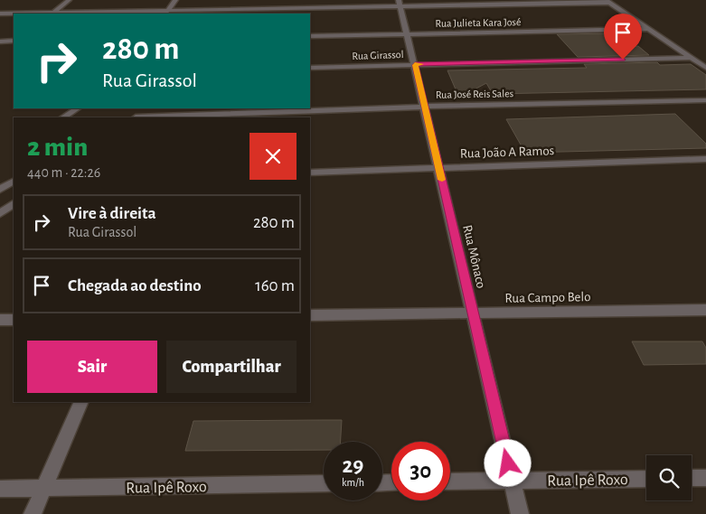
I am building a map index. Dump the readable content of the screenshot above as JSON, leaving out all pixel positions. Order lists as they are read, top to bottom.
{
  "streets": {
    "street": [
      "Rua Julieta Kara José",
      "Rua Girassol",
      "Rua José Reis Sales",
      "Rua João A Ramos",
      "Rua Mônaco",
      "Rua Campo Belo",
      "Rua Ipê Roxo"
    ]
  },
  "crossings": [
    ["Rua Julieta Kara José", "Rua Mônaco"],
    ["Rua Girassol", "Rua Mônaco"],
    ["Rua José Reis Sales", "Rua Mônaco"],
    ["Rua João A Ramos", "Rua Mônaco"],
    ["Rua Mônaco", "Rua Campo Belo"],
    ["Rua Mônaco", "Rua Ipê Roxo"]
  ],
  "page": {
    "turn": ["280 m", "Rua Girassol"],
    "heading": ["2 min", "440 m · 22:26"],
    "list": [
      {
        "name": "Vire à direita",
        "note": "Rua Girassol",
        "value": "280 m"
      },
      {
        "name": "Chegada ao destino",
        "value": "160 m"
      }
    ],
    "buttons": ["Sair", "Compartilhar"],
    "speed": "29 km/h",
    "limit": "30"
  }
}
